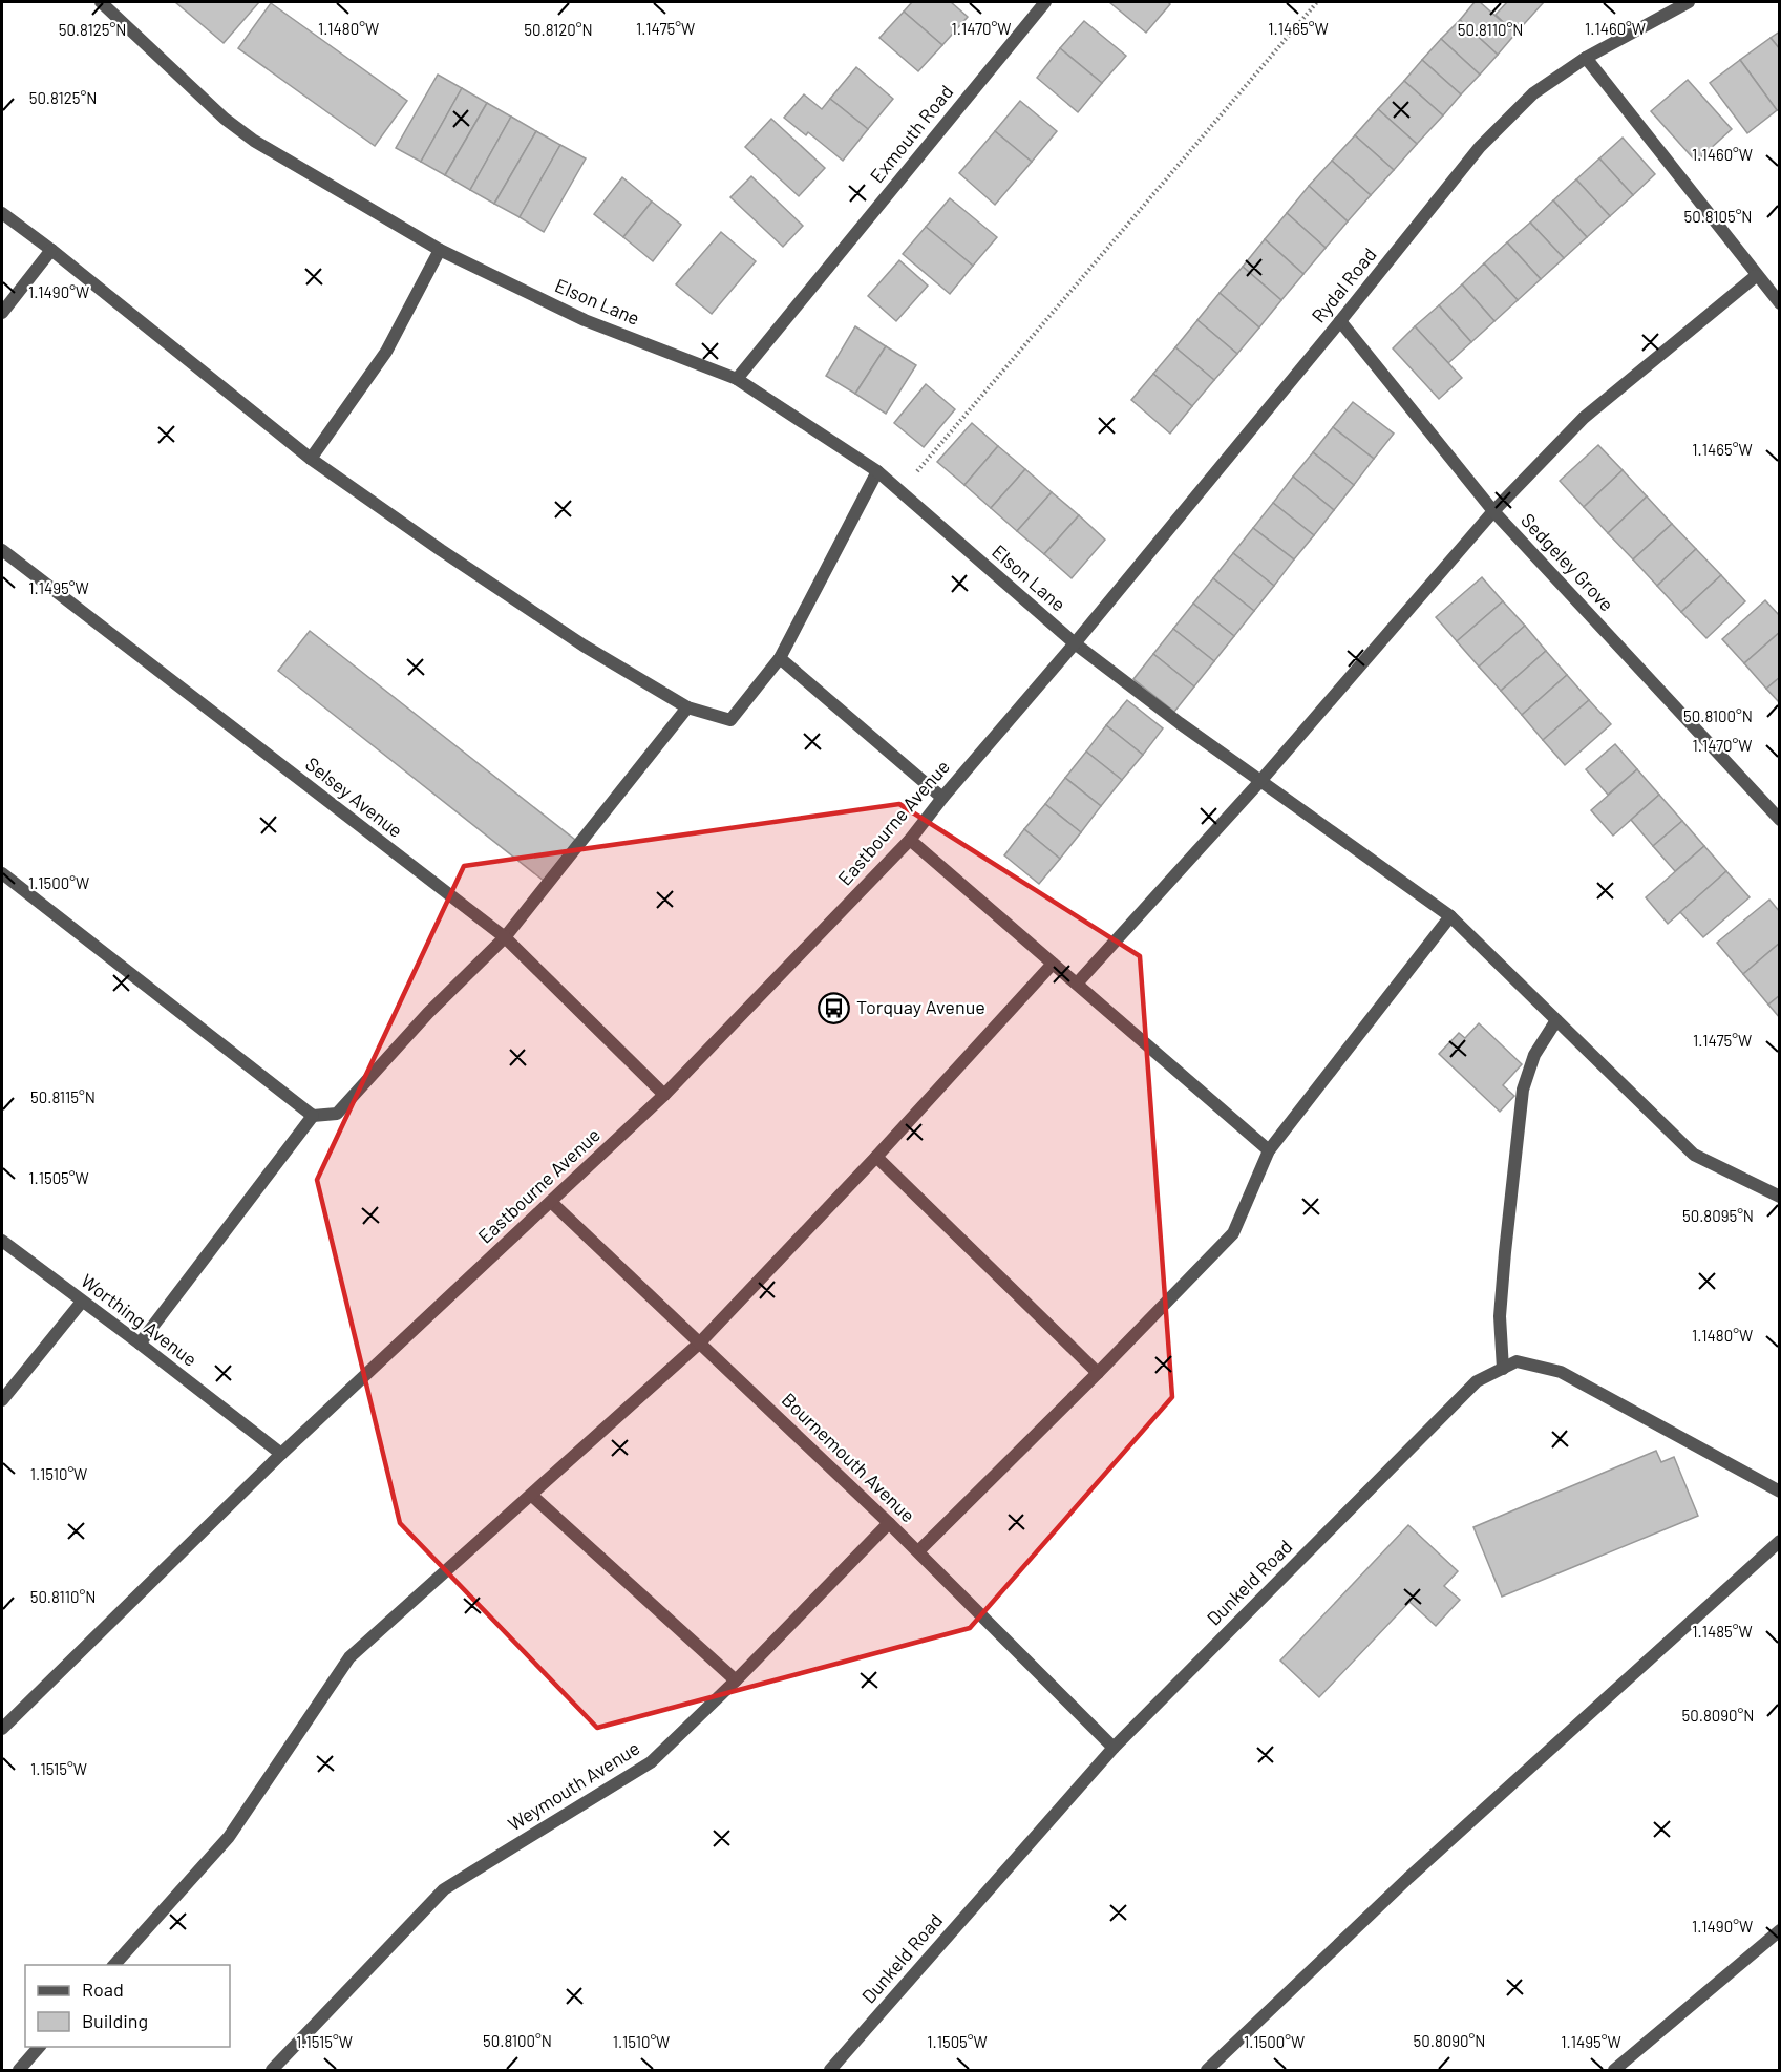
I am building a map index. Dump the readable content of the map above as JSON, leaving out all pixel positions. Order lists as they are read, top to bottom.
{
  "streets": {
    "street": [
      "Exmouth Road",
      "Rydal Road",
      "Elson Lane",
      "Sedgeley Grove",
      "Selsey Avenue",
      "Eastbourne Avenue",
      "Worthing Avenue",
      "Bournemouth Avenue",
      "Dunkeld Road",
      "Weymouth Avenue"
    ]
  },
  "crossings": [
    ["Exmouth Road", "Elson Lane"],
    ["Rydal Road", "Elson Lane"],
    ["Rydal Road", "Sedgeley Grove"],
    ["Rydal Road", "Eastbourne Avenue"],
    ["Elson Lane", "Eastbourne Avenue"],
    ["Selsey Avenue", "Eastbourne Avenue"],
    ["Eastbourne Avenue", "Worthing Avenue"],
    ["Eastbourne Avenue", "Bournemouth Avenue"],
    ["Bournemouth Avenue", "Dunkeld Road"],
    ["Bournemouth Avenue", "Weymouth Avenue"]
  ],
  "places": {
    "bus stop": ["Torquay Avenue"]
  },
  "legend": ["Road", "Building"],
  "coordinates": [
    "1.1460°W",
    "1.1480°W",
    "1.1475°W",
    "1.1470°W",
    "1.1465°W",
    "50.8125°N",
    "50.8120°N",
    "50.8110°N",
    "50.8105°N",
    "1.1490°W",
    "1.1495°W",
    "50.8100°N",
    "1.1500°W",
    "50.8115°N",
    "1.1505°W",
    "50.8095°N",
    "1.1510°W",
    "1.1485°W",
    "50.8090°N",
    "1.1515°W"
  ]
}
